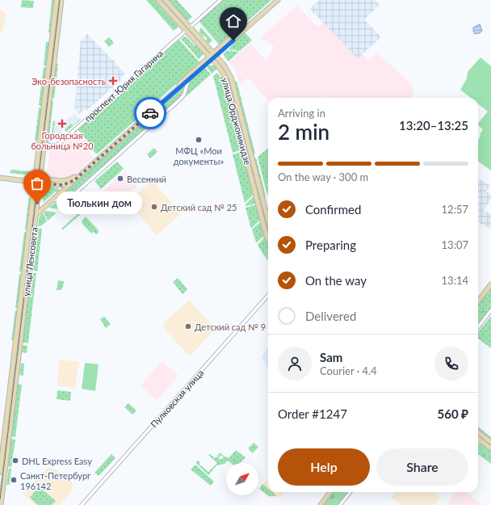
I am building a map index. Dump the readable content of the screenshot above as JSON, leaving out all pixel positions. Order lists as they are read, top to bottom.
{
  "streets": {
    "street": [
      "проспект Юрия Гагарина",
      "улица Орджоникидзе",
      "улица Ленсовета",
      "Пулковская улица"
    ]
  },
  "crossings": [
    ["проспект Юрия Гагарина", "улица Орджоникидзе"],
    ["проспект Юрия Гагарина", "улица Ленсовета"]
  ],
  "places": {
    "health": ["Эко-безопасность", "Городская больница №20"],
    "other": [
      "МФЦ «Мои документы»",
      "Весенний",
      "Тюлькин дом",
      "Детский сад № 25",
      "Детский сад № 9",
      "DHL Express Easy",
      "Санкт-Петербург 196142"
    ]
  },
  "north": "top right",
  "page": {
    "heading": ["2 min", "Arriving in", "13:20–13:25"],
    "panel": [
      "Sam",
      "Courier · 4.4",
      "Order #1247",
      "560 ₽"
    ],
    "bar": "On the way · 300 m",
    "bubble": "Тюлькин дом",
    "list": [
      ["Confirmed", "12:57"],
      ["Preparing", "13:07"],
      ["On the way", "13:14"],
      "Delivered"
    ],
    "buttons": ["Help", "Share"]
  }
}
